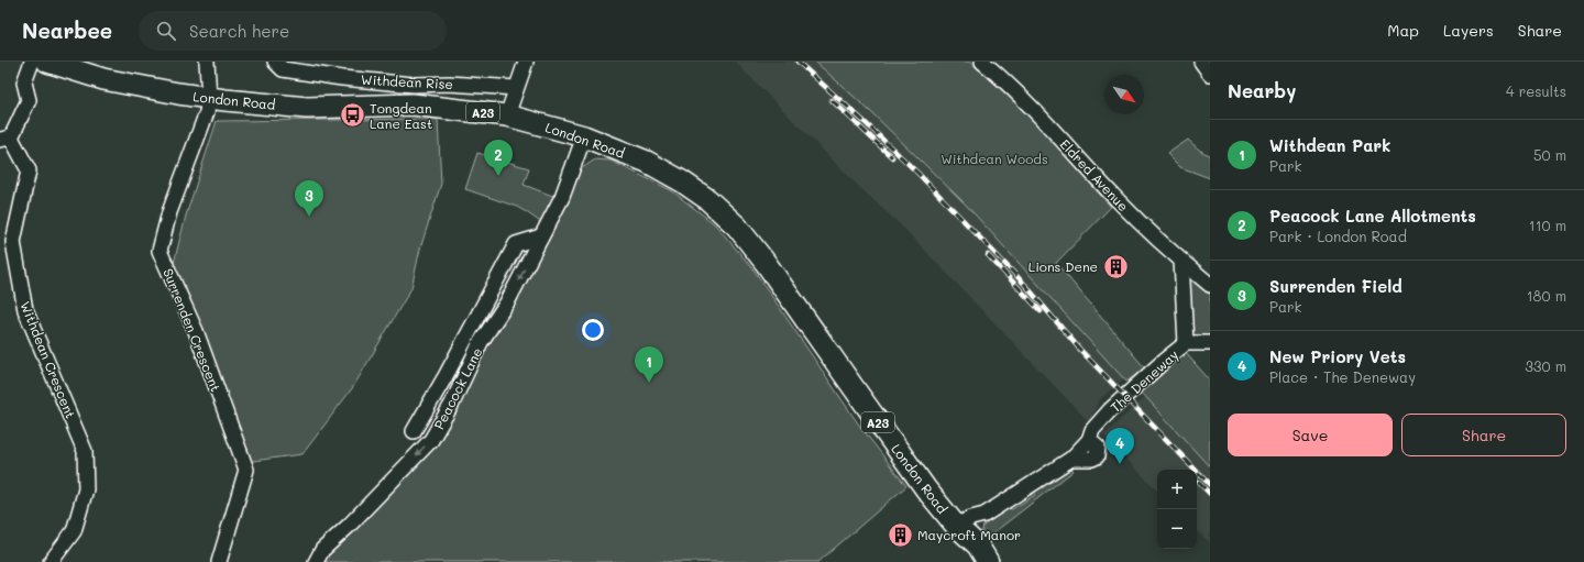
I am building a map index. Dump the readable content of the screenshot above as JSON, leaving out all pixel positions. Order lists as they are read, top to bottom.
{
  "streets": {
    "highway": ["London Road", "A23"],
    "street": [
      "Withdean Rise",
      "Eldred Avenue",
      "Surrenden Crescent",
      "Withdean Crescent",
      "The Deneway",
      "Peacock Lane"
    ]
  },
  "crossings": [
    ["London Road", "Surrenden Crescent"],
    ["London Road", "The Deneway"],
    ["London Road", "Peacock Lane"],
    ["Eldred Avenue", "The Deneway"]
  ],
  "parks": ["Withdean Woods"],
  "places": {
    "bus stop": ["Tongdean Lane East"],
    "building": ["Lions Dene", "Maycroft Manor"]
  },
  "north": "bottom right",
  "page": {
    "header": "Nearbee",
    "search": "Search here",
    "nav": ["Map", "Layers", "Share"],
    "heading": ["Nearby", "4 results"],
    "list": [
      {
        "mark": "1",
        "name": "Withdean Park",
        "note": "Park",
        "value": "50 m"
      },
      {
        "mark": "2",
        "name": "Peacock Lane Allotments",
        "note": "Park · London Road",
        "value": "110 m"
      },
      {
        "mark": "3",
        "name": "Surrenden Field",
        "note": "Park",
        "value": "180 m"
      },
      {
        "mark": "4",
        "name": "New Priory Vets",
        "note": "Place · The Deneway",
        "value": "330 m"
      }
    ],
    "pins": [
      "2",
      "3",
      "1",
      "4"
    ],
    "buttons": ["Save", "Share"],
    "map_buttons": ["+", "−"]
  }
}
